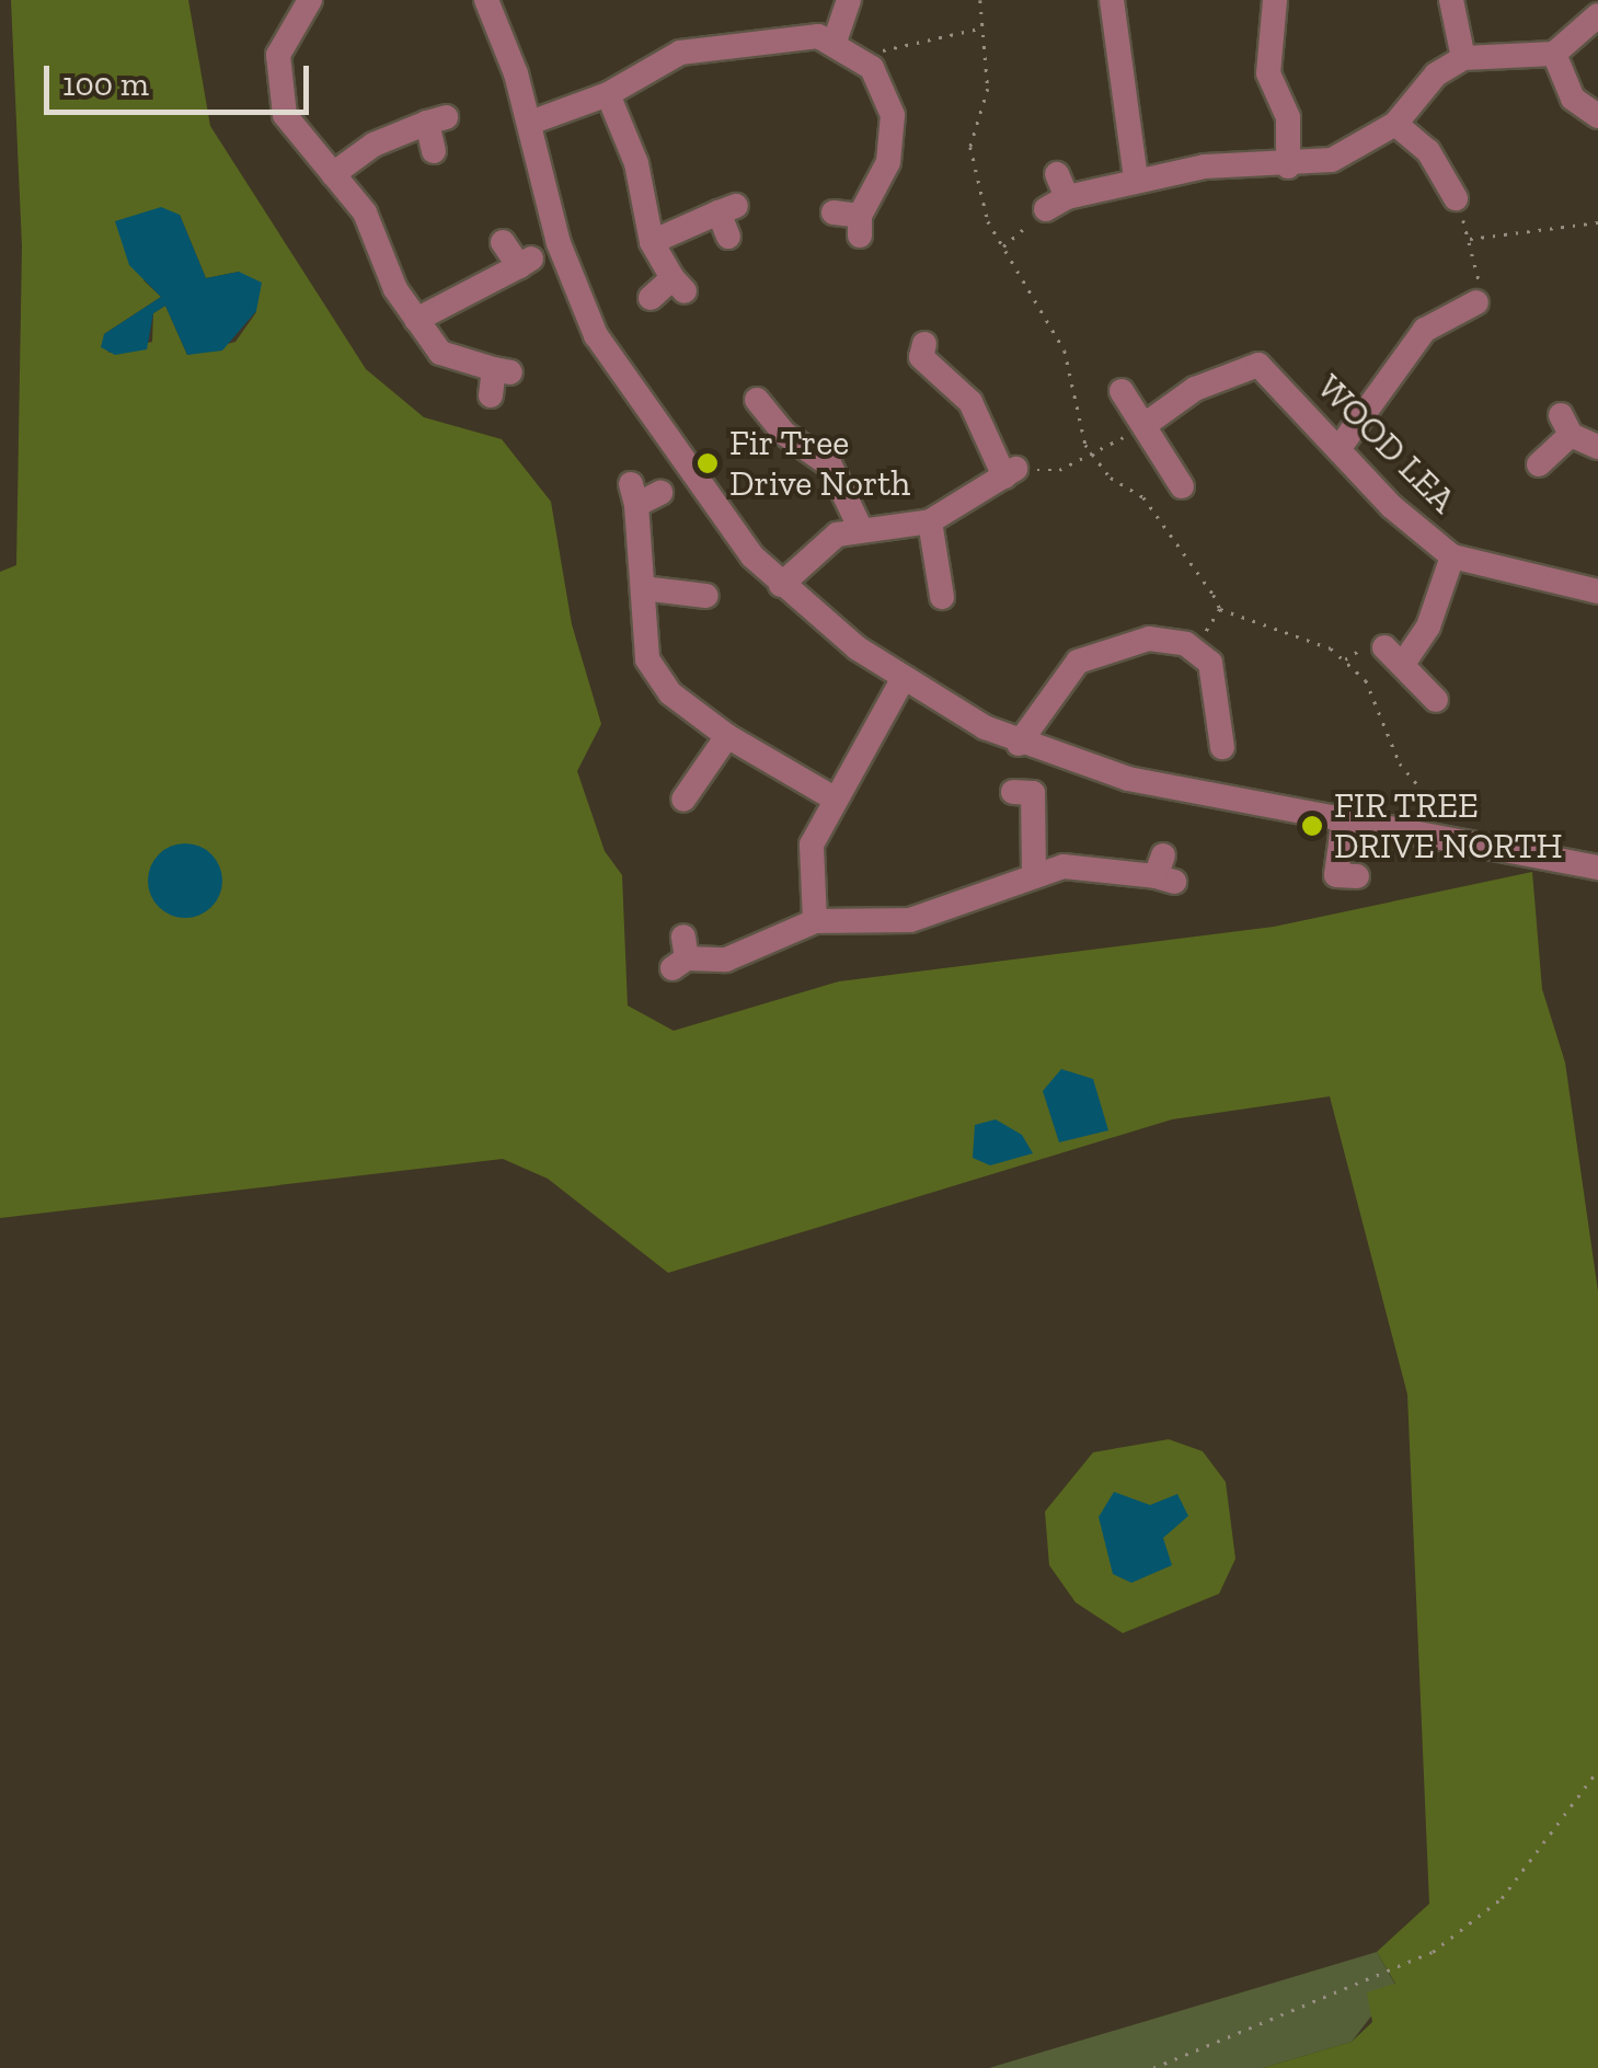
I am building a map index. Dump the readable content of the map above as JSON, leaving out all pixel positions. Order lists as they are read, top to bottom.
{
  "streets": {
    "street": ["WOOD LEA"]
  },
  "places": ["Fir Tree Drive North", "FIR TREE DRIVE NORTH"],
  "scale_bar": "100 m"
}
